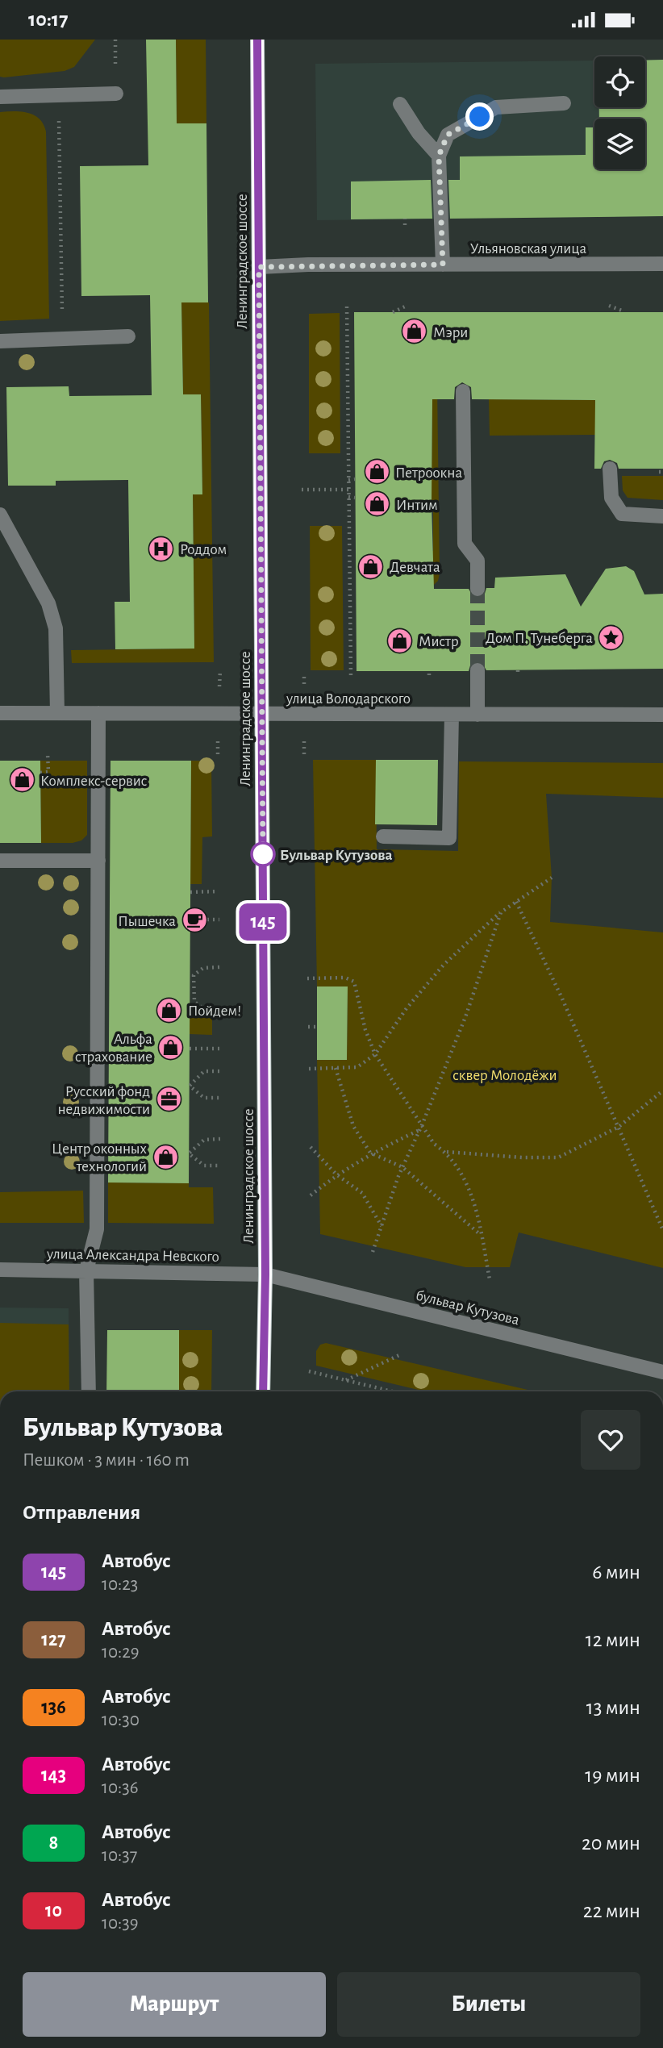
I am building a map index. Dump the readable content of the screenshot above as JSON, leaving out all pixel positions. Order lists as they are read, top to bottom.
{
  "streets": {
    "main road": ["Ленинградское шоссе"],
    "street": [
      "Ульяновская улица",
      "улица Володарского",
      "улица Александра Невского",
      "бульвар Кутузова"
    ]
  },
  "crossings": [
    ["Ульяновская улица", "Ленинградское шоссе"],
    ["Ленинградское шоссе", "улица Володарского"],
    ["Ленинградское шоссе", "улица Александра Невского"],
    ["Ленинградское шоссе", "бульвар Кутузова"],
    ["улица Александра Невского", "бульвар Кутузова"]
  ],
  "parks": ["сквер Молодёжи"],
  "places": {
    "shop": [
      "Мэри",
      "Петроокна",
      "Интим",
      "Девчата",
      "Мистр",
      "Комплекс-сервис",
      "Пойдем!",
      "Альфа страхование",
      "Центр оконных технологий"
    ],
    "hospital": ["Роддом"],
    "place": ["Дом П. Тунеберга"],
    "other": ["Бульвар Кутузова"],
    "cafe": ["Пышечка"],
    "office": ["Русский фонд недвижимости"]
  },
  "lines": ["bus line 145"],
  "page": {
    "status": "10:17",
    "on_map": "145",
    "heading": [
      ["Бульвар Кутузова", "Пешком · 3 мин · 160 m"],
      "Отправления"
    ],
    "list": [
      {
        "mark": "145",
        "name": "Автобус",
        "note": "10:23",
        "value": "6 мин"
      },
      {
        "mark": "127",
        "name": "Автобус",
        "note": "10:29",
        "value": "12 мин"
      },
      {
        "mark": "136",
        "name": "Автобус",
        "note": "10:30",
        "value": "13 мин"
      },
      {
        "mark": "143",
        "name": "Автобус",
        "note": "10:36",
        "value": "19 мин"
      },
      {
        "mark": "8",
        "name": "Автобус",
        "note": "10:37",
        "value": "20 мин"
      },
      {
        "mark": "10",
        "name": "Автобус",
        "note": "10:39",
        "value": "22 мин"
      }
    ],
    "buttons": ["Маршрут", "Билеты"]
  }
}
